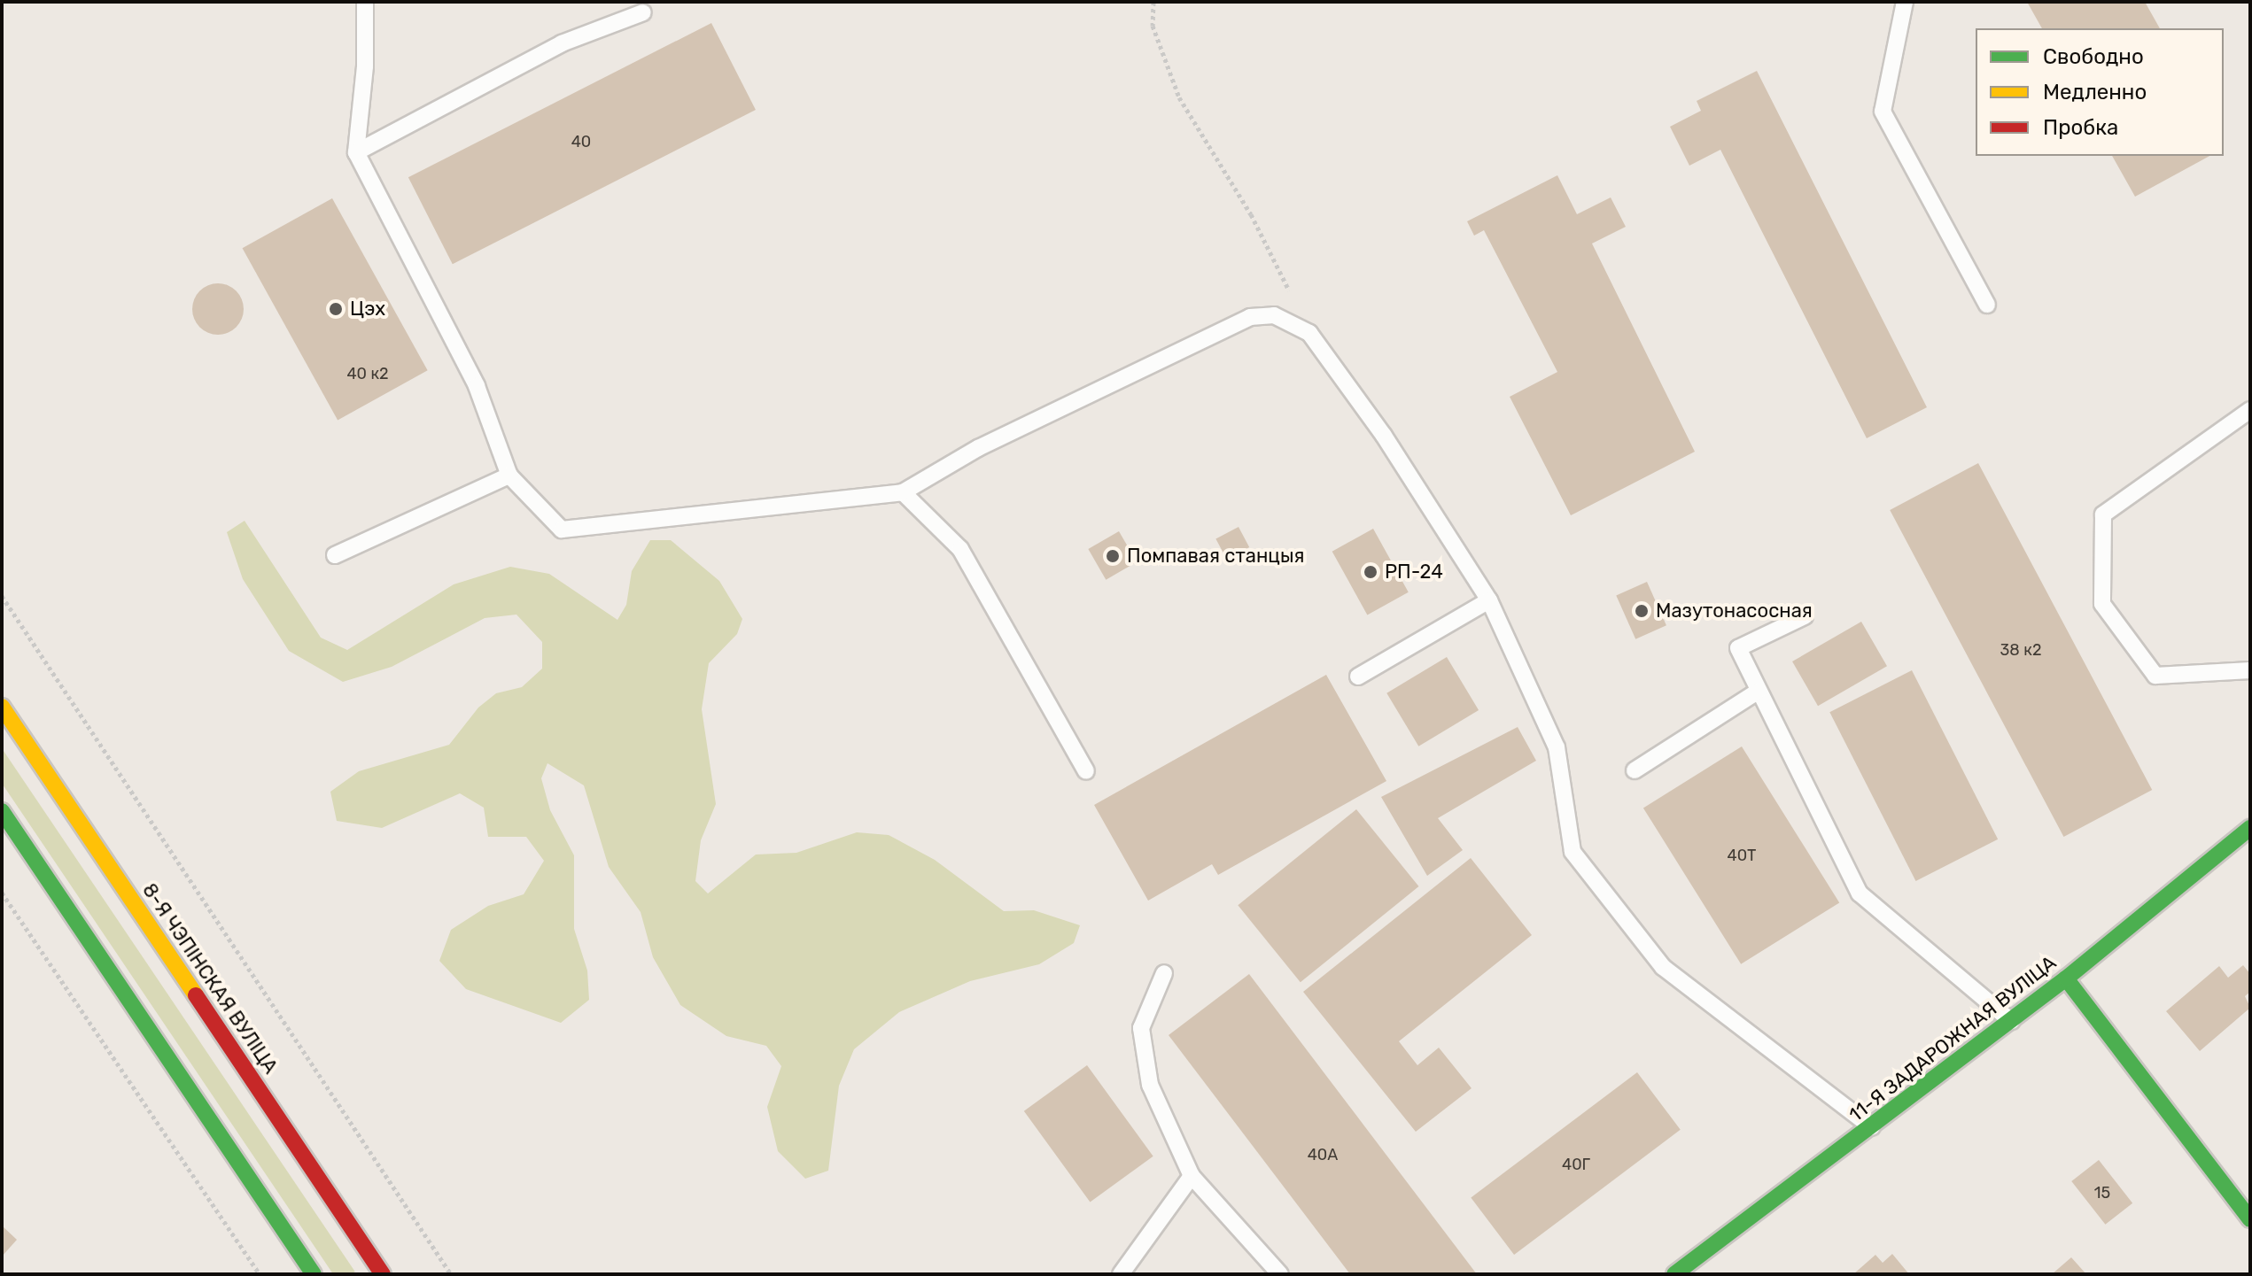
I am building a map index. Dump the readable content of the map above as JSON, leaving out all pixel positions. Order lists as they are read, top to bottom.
{
  "streets": {
    "main road": ["8-Я ЧЭПІНСКАЯ ВУЛІЦА", "11-Я ЗАДАРОЖНАЯ ВУЛІЦА"]
  },
  "places": [
    "Цэх",
    "Помпавая станцыя",
    "РП-24",
    "Мазутонасосная"
  ],
  "house_numbers": [
    "40",
    "40 к2",
    "38 к2",
    "40Т",
    "40А",
    "40Г",
    "15"
  ],
  "legend": ["Свободно", "Медленно", "Пробка"]
}
